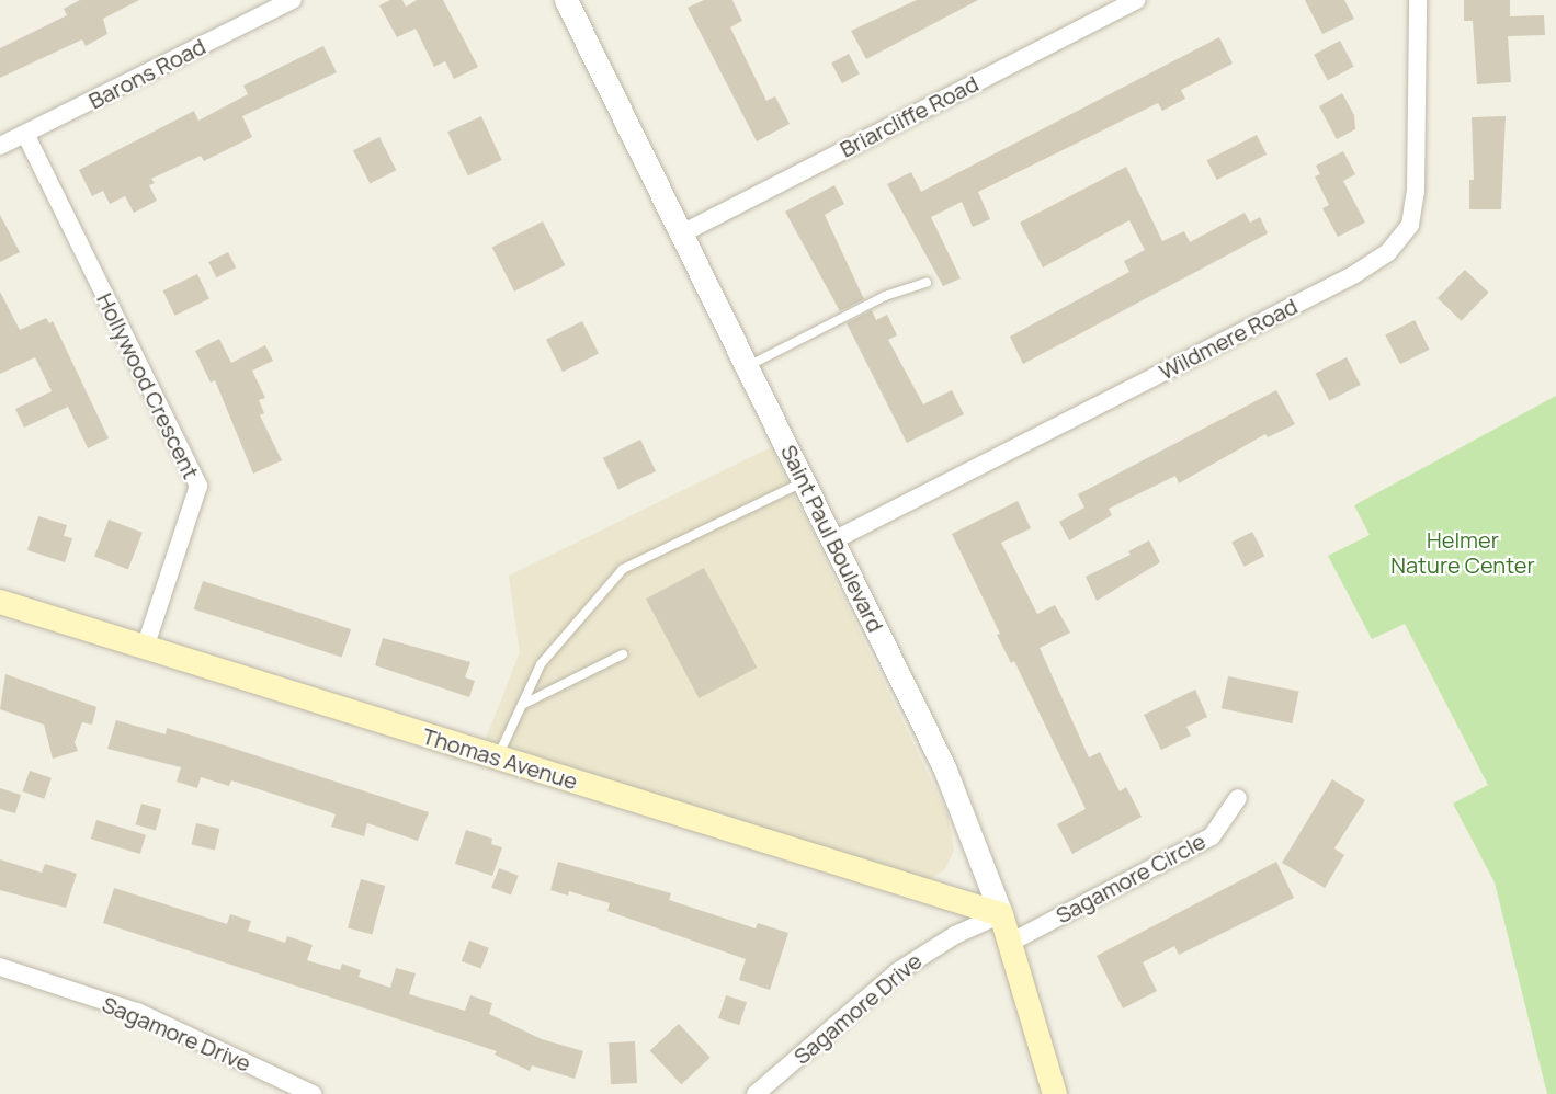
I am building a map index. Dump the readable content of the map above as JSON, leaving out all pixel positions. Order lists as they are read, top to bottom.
{
  "streets": {
    "main road": ["Saint Paul Boulevard", "Thomas Avenue"],
    "street": [
      "Barons Road",
      "Briarcliffe Road",
      "Wildmere Road",
      "Hollywood Crescent",
      "Sagamore Circle",
      "Sagamore Drive"
    ]
  },
  "crossings": [
    ["Barons Road", "Hollywood Crescent"],
    ["Briarcliffe Road", "Saint Paul Boulevard"],
    ["Wildmere Road", "Saint Paul Boulevard"],
    ["Hollywood Crescent", "Thomas Avenue"],
    ["Saint Paul Boulevard", "Thomas Avenue"],
    ["Saint Paul Boulevard", "Sagamore Circle"],
    ["Saint Paul Boulevard", "Sagamore Drive"],
    ["Thomas Avenue", "Sagamore Drive"]
  ],
  "parks": ["Helmer Nature Center"]
}
